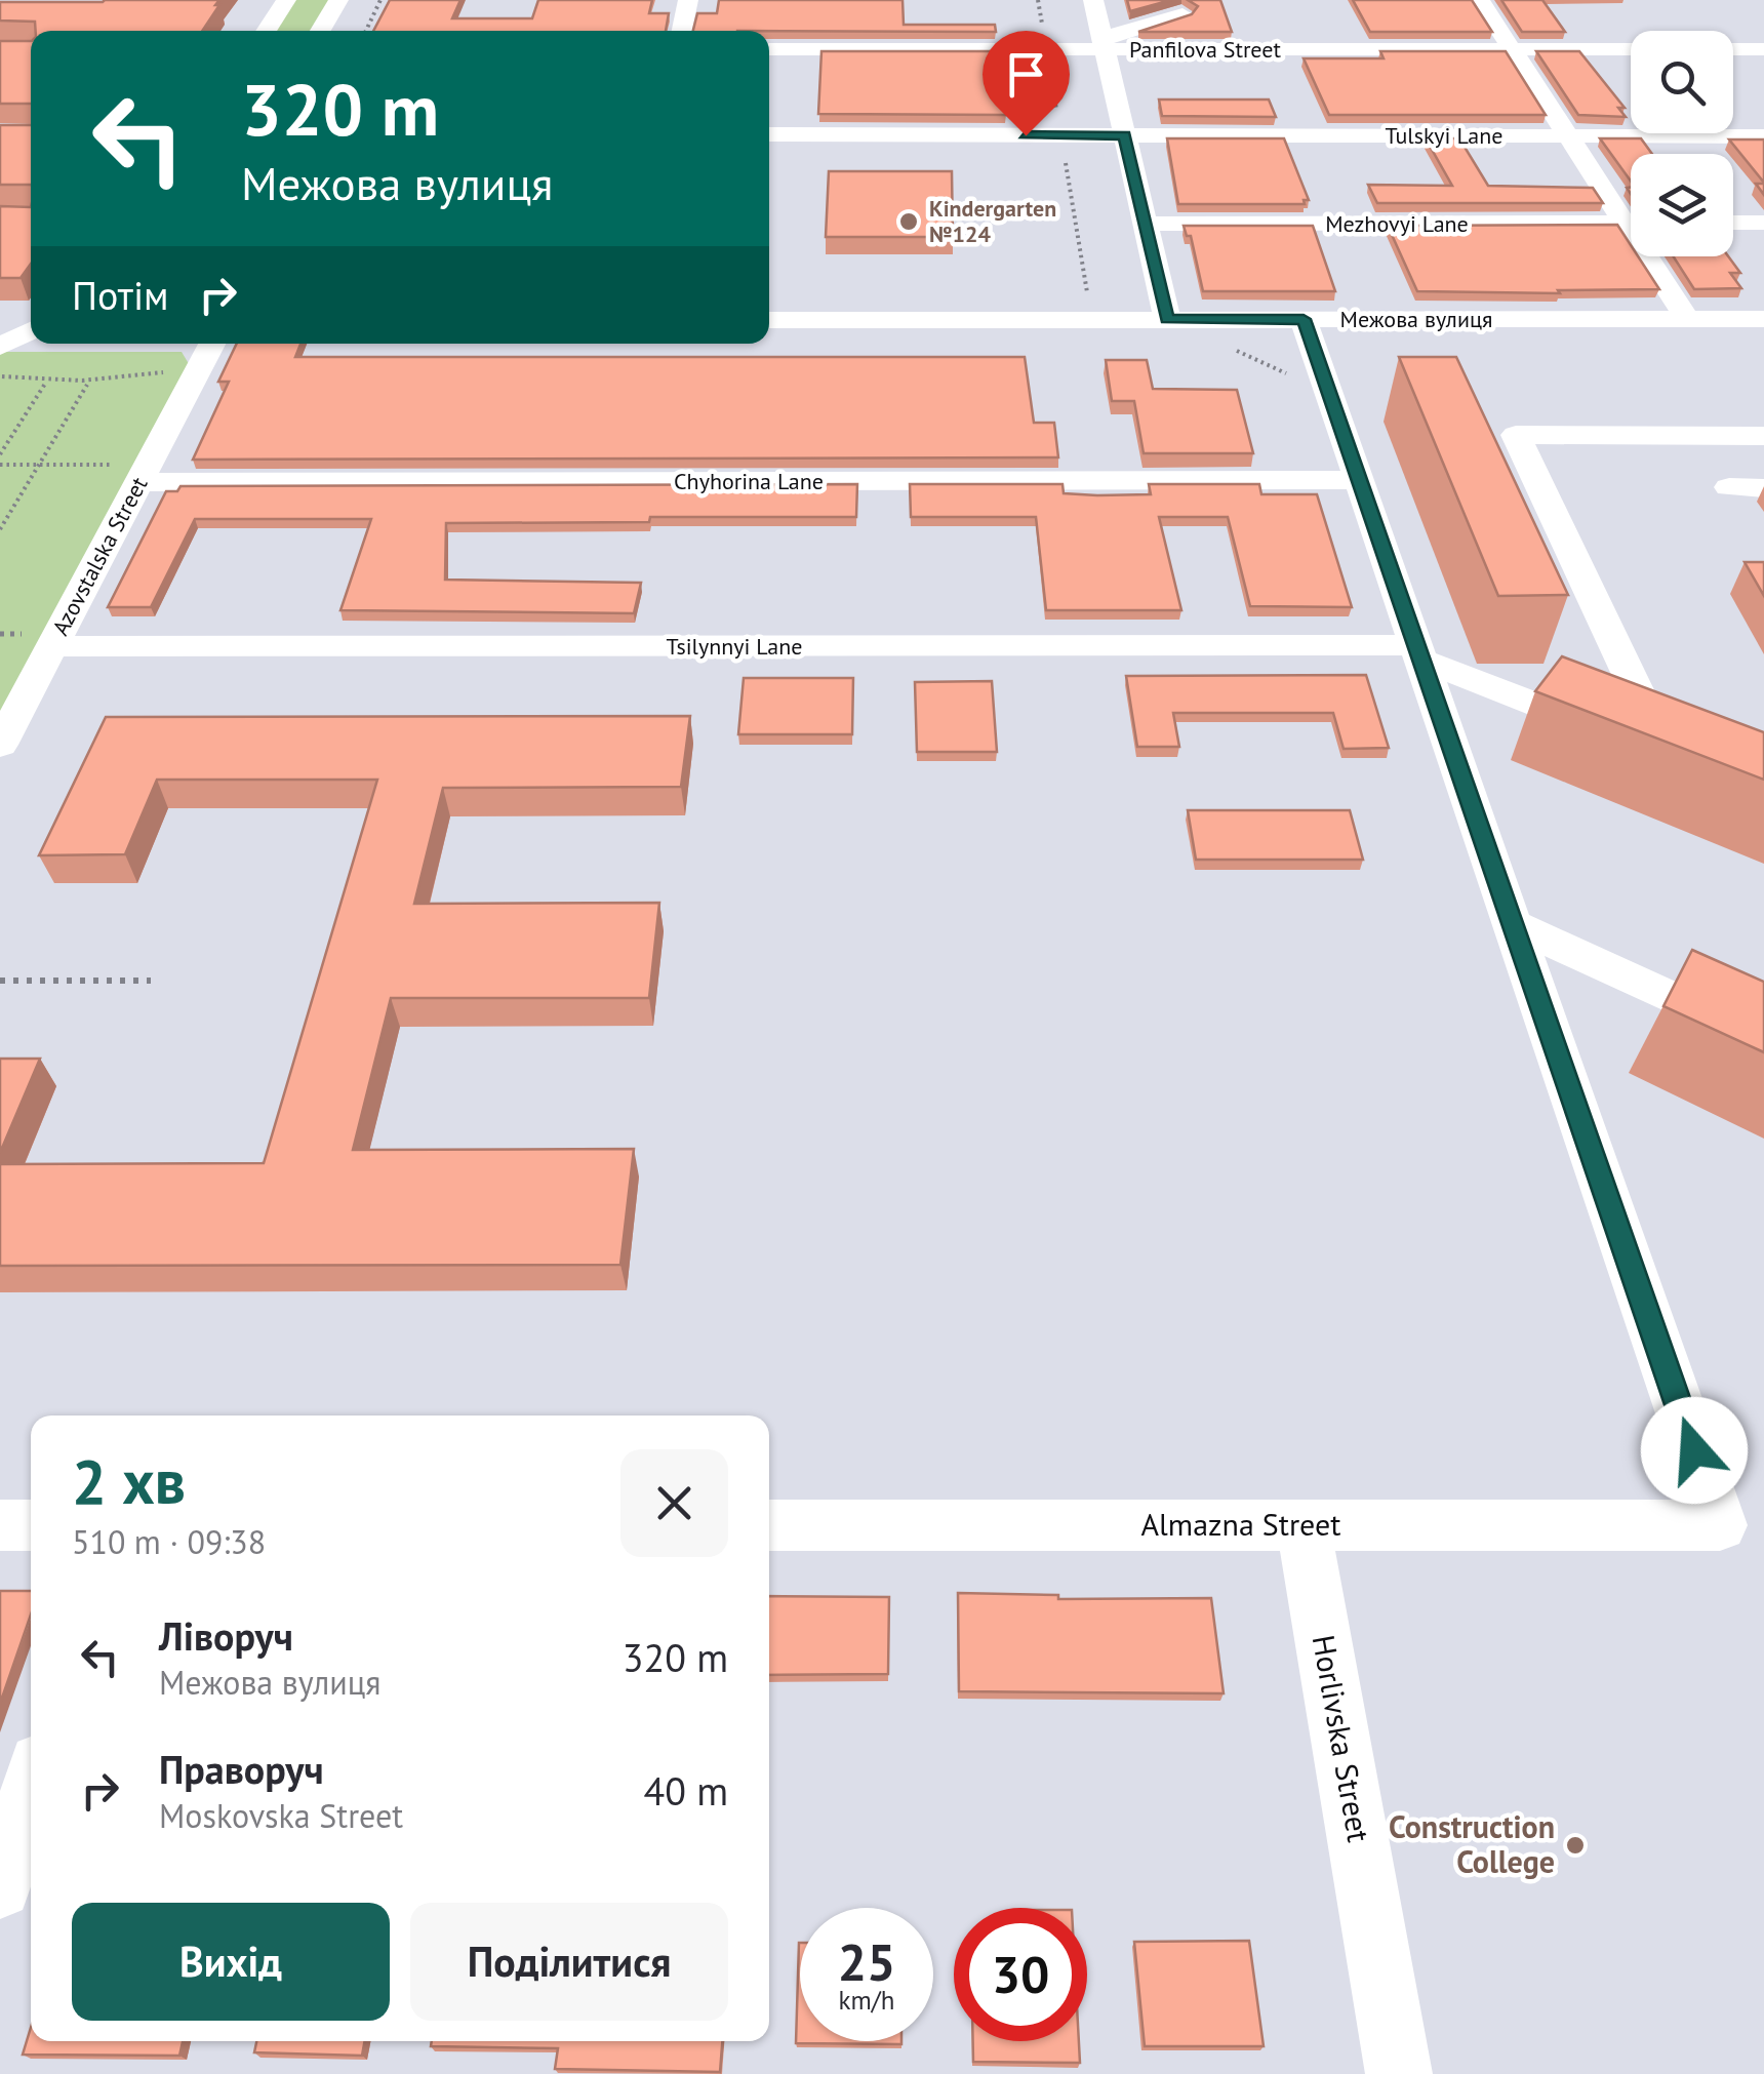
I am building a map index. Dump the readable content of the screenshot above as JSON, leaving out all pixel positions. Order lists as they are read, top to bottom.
{
  "streets": {
    "street": [
      "Panfilova Street",
      "Tulskyi Lane",
      "Mezhovyi Lane",
      "Межова вулиця",
      "Chyhorina Lane",
      "Azovstalska Street",
      "Tsilynnyi Lane",
      "Almazna Street",
      "Horlivska Street"
    ]
  },
  "crossings": [
    ["Chyhorina Lane", "Azovstalska Street"],
    ["Azovstalska Street", "Tsilynnyi Lane"],
    ["Almazna Street", "Horlivska Street"]
  ],
  "places": ["Kindergarten №124", "Construction College"],
  "page": {
    "turn": ["320 m", "Межова вулиця"],
    "then": "Потім",
    "heading": ["2 хв", "510 m · 09:38"],
    "list": [
      {
        "name": "Ліворуч",
        "note": "Межова вулиця",
        "value": "320 m"
      },
      {
        "name": "Праворуч",
        "note": "Moskovska Street",
        "value": "40 m"
      }
    ],
    "buttons": ["Вихід", "Поділитися"],
    "speed": "25 km/h",
    "limit": "30"
  }
}
